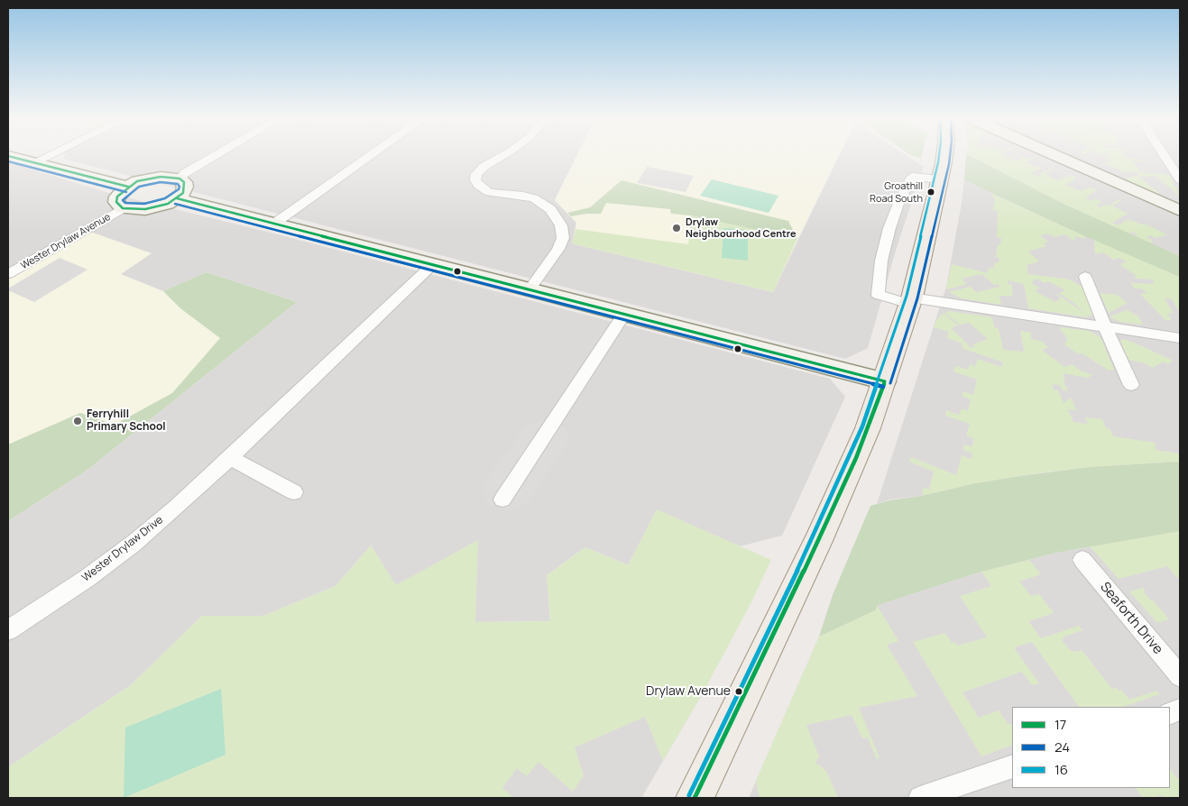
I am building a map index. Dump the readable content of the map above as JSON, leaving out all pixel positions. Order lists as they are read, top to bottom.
{
  "streets": {
    "street": ["Wester Drylaw Avenue", "Wester Drylaw Drive", "Seaforth Drive"]
  },
  "places": [
    "Groathill Road South",
    "Drylaw Neighbourhood Centre",
    "Ferryhill Primary School",
    "Drylaw Avenue"
  ],
  "lines": ["transit line 24", "transit line 16", "transit line 17"],
  "legend": ["17", "24", "16"]
}
